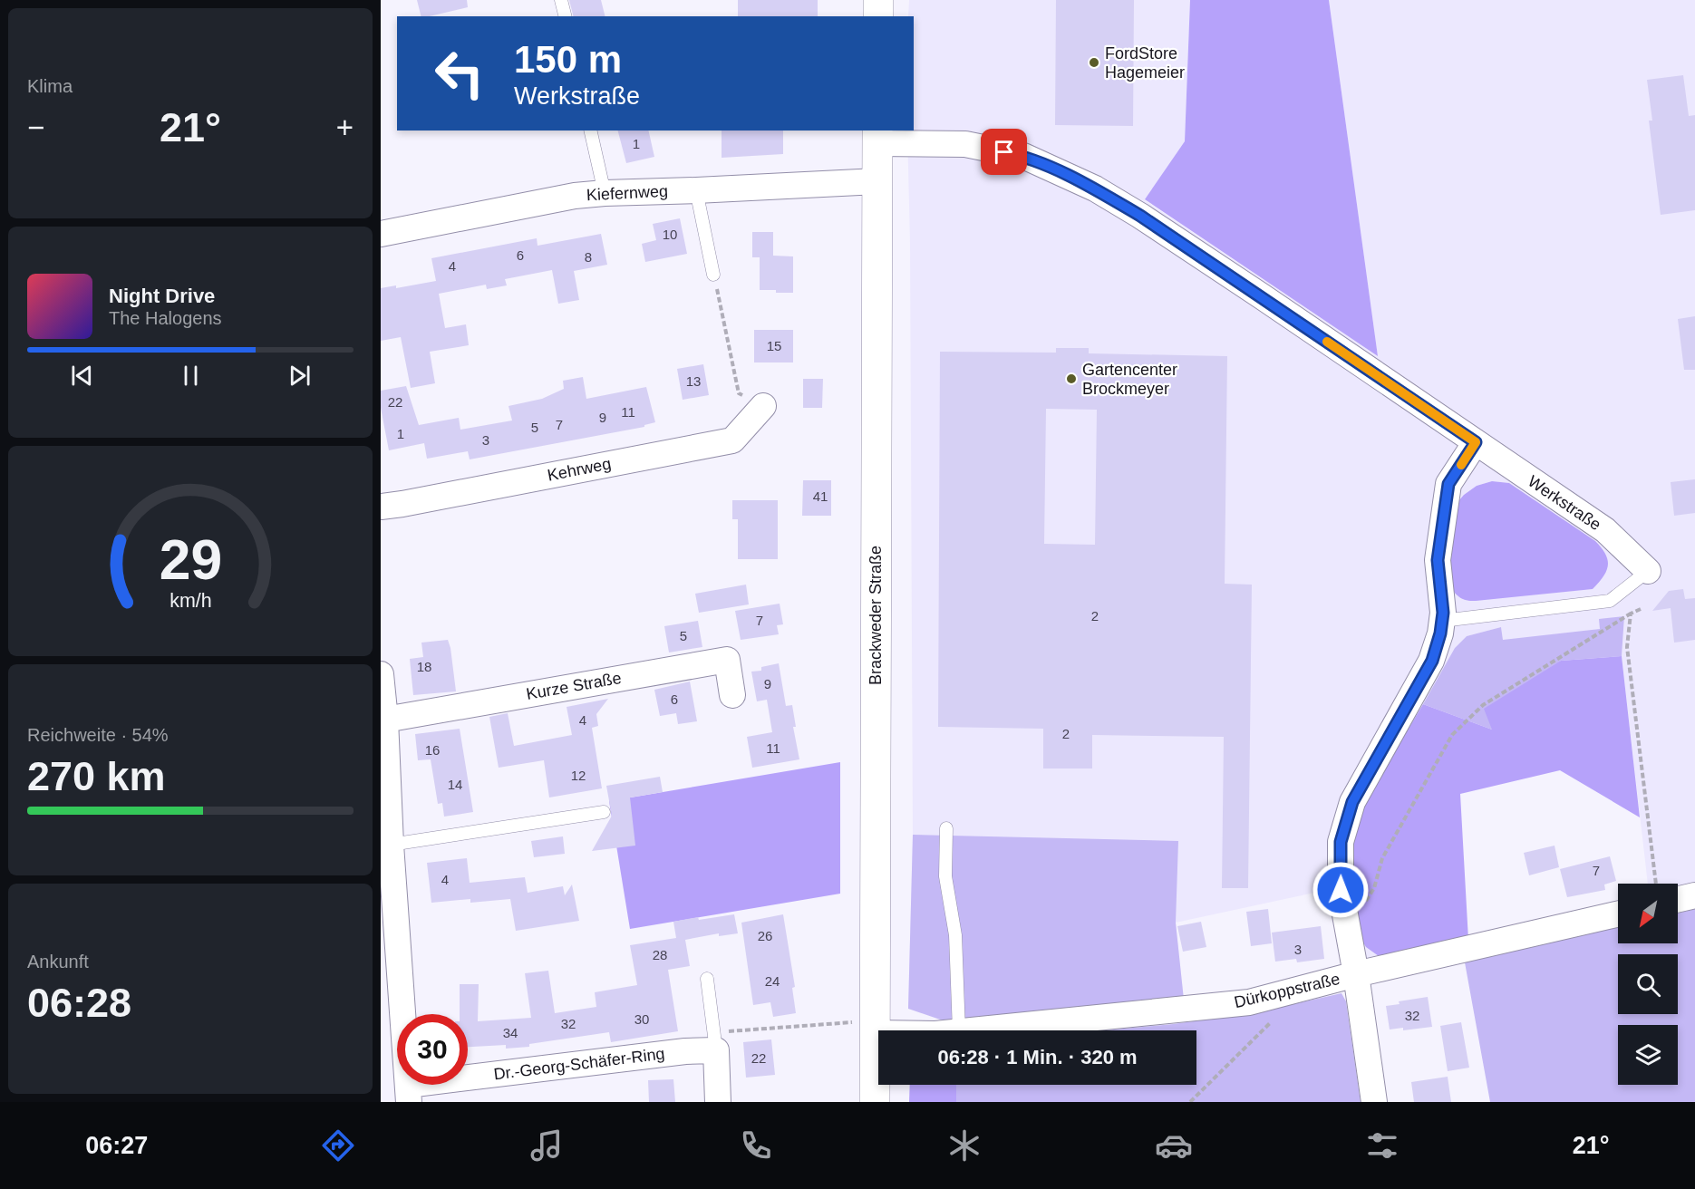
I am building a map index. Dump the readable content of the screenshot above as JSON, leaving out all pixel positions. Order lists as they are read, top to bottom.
{
  "streets": {
    "street": [
      "Kiefernweg",
      "Kehrweg",
      "Werkstraße",
      "Brackweder Straße",
      "Kurze Straße",
      "Dürkoppstraße",
      "Dr.-Georg-Schäfer-Ring"
    ]
  },
  "crossings": [
    ["Kiefernweg", "Brackweder Straße"],
    ["Werkstraße", "Brackweder Straße"],
    ["Brackweder Straße", "Dürkoppstraße"]
  ],
  "places": ["FordStore Hagemeier", "Gartencenter Brockmeyer"],
  "house_numbers": [
    "1",
    "10",
    "6",
    "8",
    "4",
    "15",
    "13",
    "22",
    "11",
    "9",
    "7",
    "5",
    "1",
    "3",
    "41",
    "2",
    "7",
    "5",
    "18",
    "9",
    "6",
    "4",
    "2",
    "11",
    "16",
    "12",
    "14",
    "7",
    "4",
    "26",
    "3",
    "28",
    "24",
    "32",
    "30",
    "32",
    "34",
    "22"
  ],
  "north": "bottom left",
  "page": {
    "tile": [
      "Klima",
      ["Reichweite · 54%", "270 km"],
      ["Ankunft", "06:28"]
    ],
    "turn": ["150 m", "Werkstraße"],
    "heat": ["−", "21°", "+"],
    "song": ["Night Drive", "The Halogens"],
    "limit": "30",
    "trip": "06:28 · 1 Min. · 320 m",
    "tabs": ["06:27", "21°"],
    "gauge": ["29", "km/h"]
  }
}
